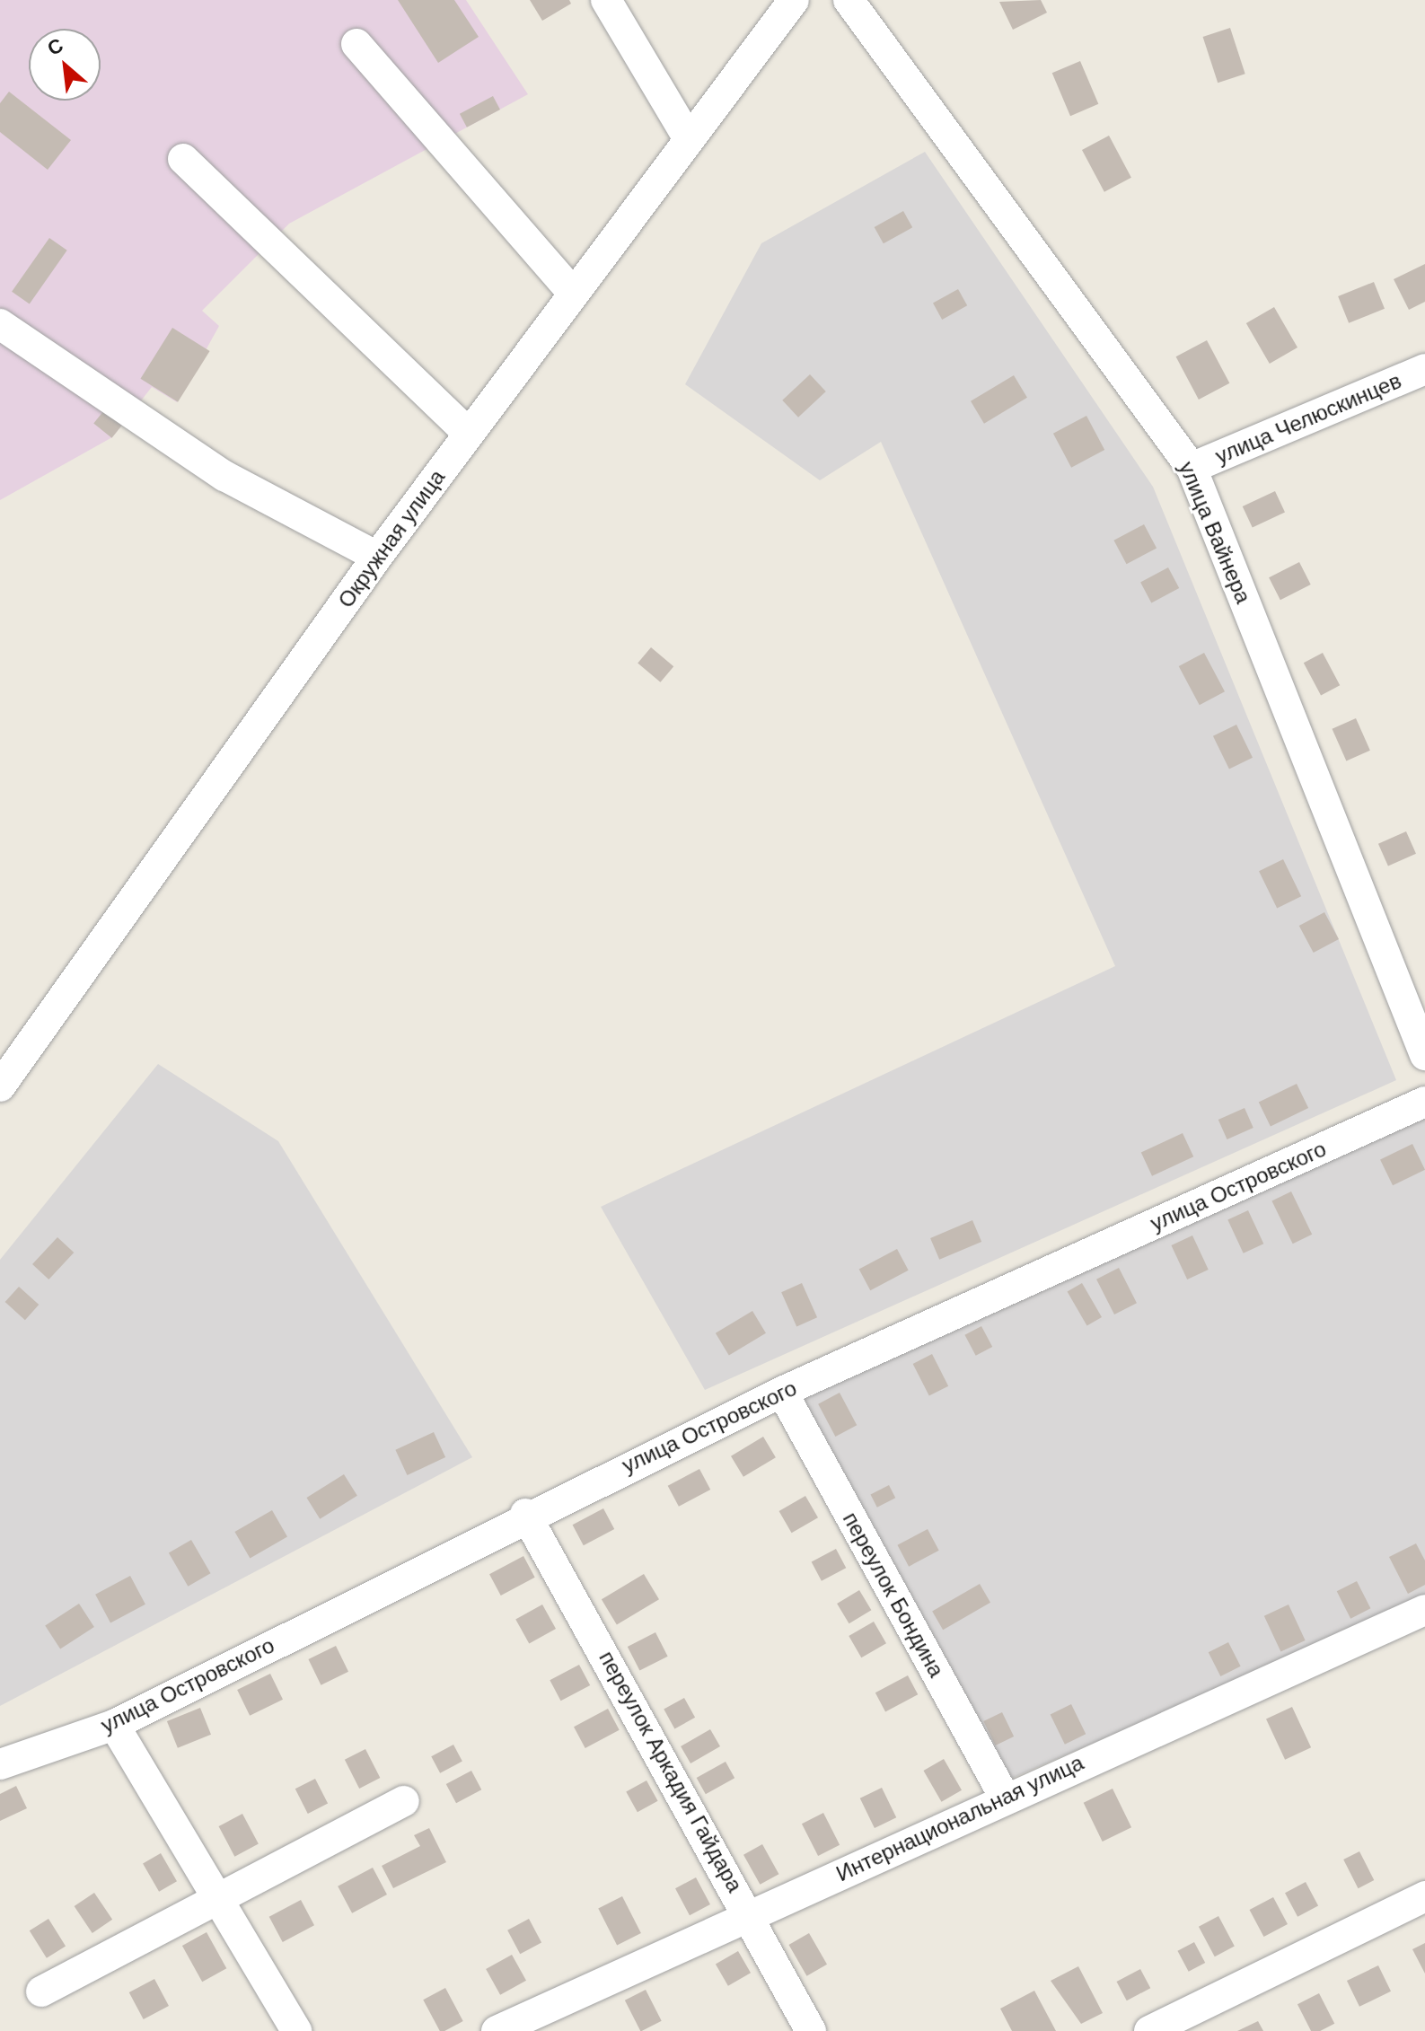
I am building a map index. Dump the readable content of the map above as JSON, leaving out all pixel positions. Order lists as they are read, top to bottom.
{
  "streets": {
    "street": [
      "улица Челюскинцев",
      "улица Вайнера",
      "Окружная улица",
      "улица Островского",
      "переулок Бондина",
      "переулок Аркадия Гайдара",
      "Интернациональная улица"
    ]
  },
  "crossings": [
    ["улица Челюскинцев", "улица Вайнера"],
    ["улица Островского", "переулок Бондина"],
    ["улица Островского", "переулок Аркадия Гайдара"],
    ["переулок Бондина", "Интернациональная улица"],
    ["переулок Аркадия Гайдара", "Интернациональная улица"]
  ],
  "north": "top left"
}
